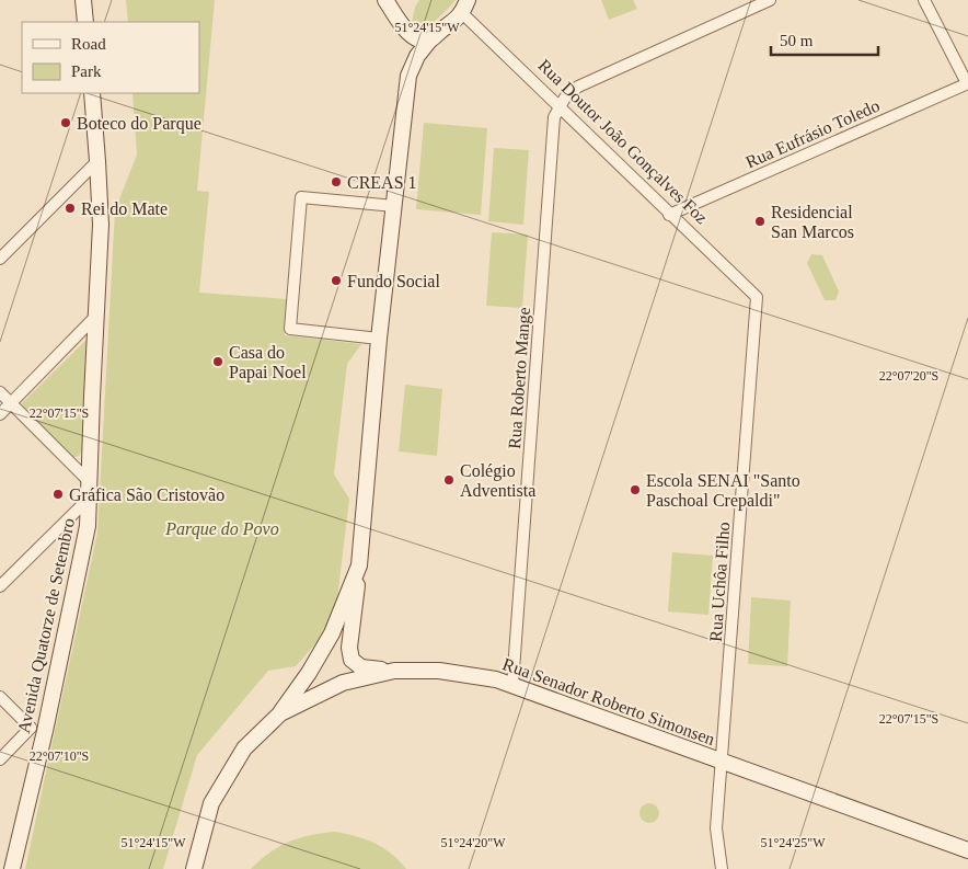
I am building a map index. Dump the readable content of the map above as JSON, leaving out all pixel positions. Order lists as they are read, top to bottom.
{
  "streets": {
    "street": [
      "Rua Eufrásio Toledo",
      "Rua Doutor João Gonçalves Foz",
      "Rua Roberto Mange",
      "Rua Uchôa Filho",
      "Avenida Quatorze de Setembro",
      "Rua Senador Roberto Simonsen"
    ]
  },
  "crossings": [
    ["Rua Eufrásio Toledo", "Rua Doutor João Gonçalves Foz"],
    ["Rua Doutor João Gonçalves Foz", "Rua Roberto Mange"],
    ["Rua Doutor João Gonçalves Foz", "Rua Uchôa Filho"],
    ["Rua Roberto Mange", "Rua Senador Roberto Simonsen"],
    ["Rua Uchôa Filho", "Rua Senador Roberto Simonsen"]
  ],
  "parks": ["Parque do Povo"],
  "places": [
    "Boteco do Parque",
    "CREAS 1",
    "Rei do Mate",
    "Residencial San Marcos",
    "Fundo Social",
    "Casa do Papai Noel",
    "Colégio Adventista",
    "Escola SENAI \"Santo Paschoal Crepaldi\"",
    "Gráfica São Cristovão"
  ],
  "legend": ["Road", "Park"],
  "scale_bar": "50 m",
  "coordinates": [
    "51°24'15\"W",
    "22°07'20\"S",
    "22°07'15\"S",
    "22°07'10\"S",
    "51°24'25\"W",
    "51°24'20\"W"
  ]
}
